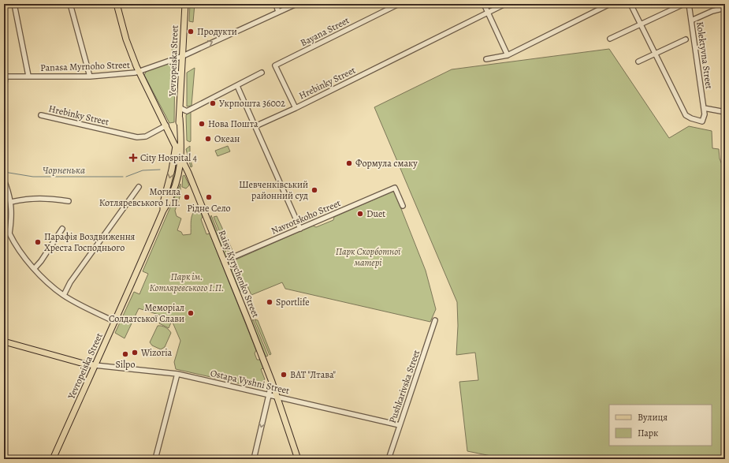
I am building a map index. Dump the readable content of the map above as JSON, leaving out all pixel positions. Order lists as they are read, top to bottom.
{
  "streets": {
    "main road": ["Yevropeiska Street", "Raisy Kyrychenko Street"],
    "street": [
      "Bayana Street",
      "Kolektyvna Street",
      "Panasa Myrnoho Street",
      "Hrebinky Street",
      "Navrotskoho Street",
      "Ostapa Vyshni Street",
      "Pushkarivska Street"
    ]
  },
  "crossings": [
    ["Bayana Street", "Hrebinky Street"],
    ["Yevropeiska Street", "Panasa Myrnoho Street"],
    ["Yevropeiska Street", "Raisy Kyrychenko Street"],
    ["Yevropeiska Street", "Ostapa Vyshni Street"],
    ["Panasa Myrnoho Street", "Raisy Kyrychenko Street"],
    ["Hrebinky Street", "Raisy Kyrychenko Street"],
    ["Navrotskoho Street", "Raisy Kyrychenko Street"],
    ["Raisy Kyrychenko Street", "Ostapa Vyshni Street"],
    ["Ostapa Vyshni Street", "Pushkarivska Street"]
  ],
  "water": ["Чорненька"],
  "parks": ["Парк Скорботної матері", "Парк ім. Котляревського І.П."],
  "places": {
    "other": [
      "Продукти",
      "Укрпошта 36002",
      "Нова Пошта",
      "Океан",
      "Формула смаку",
      "Шевченківський районний суд",
      "Могила Котляревського І.П.",
      "Рідне Село",
      "Duet",
      "Парафія Воздвиження Хреста Господнього",
      "Sportlife",
      "Меморіал Солдатської Слави",
      "Wizoria",
      "Silpo",
      "ВАТ \"Лтава\""
    ],
    "health": ["City Hospital 4"]
  },
  "legend": ["Вулиця", "Парк"]
}
